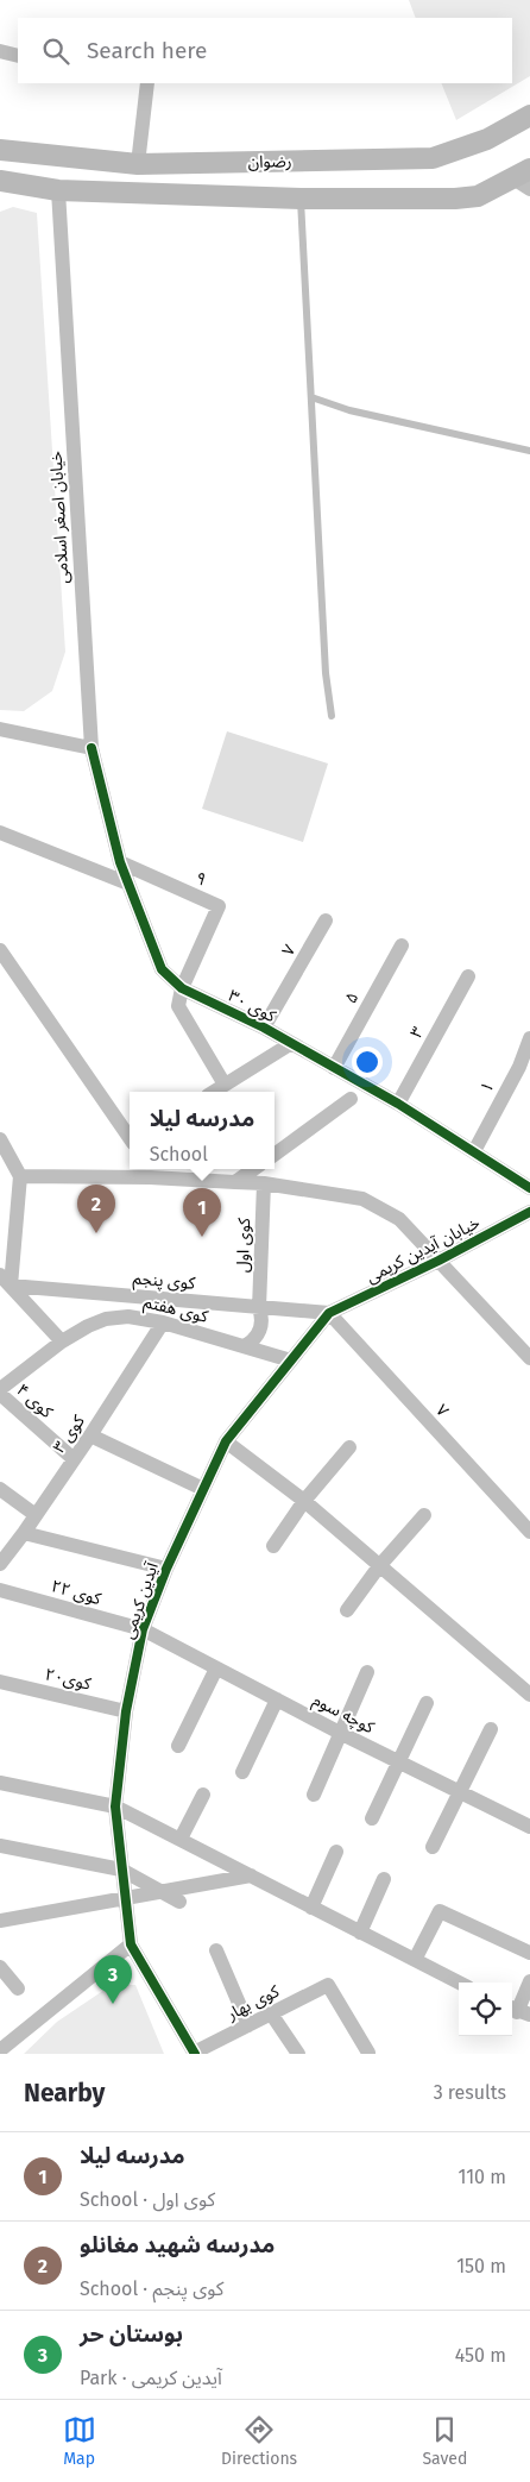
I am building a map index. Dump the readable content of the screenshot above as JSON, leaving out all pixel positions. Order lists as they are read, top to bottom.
{
  "streets": {
    "main road": ["رضوان"],
    "street": [
      "خیابان اصغر اسلامی",
      "۹",
      "۷",
      "۵",
      "کوی ۳۰",
      "۳",
      "۱",
      "کوی اول",
      "خیابان آیدین کریمی",
      "کوی پنجم",
      "کوی هفتم",
      "کوی ۴",
      "کوی ۳",
      "کوی ۲۲",
      "آیدین کریمی",
      "کوی۲۰",
      "کوچه سوم",
      "کوی بهار"
    ]
  },
  "crossings": [
    ["خیابان اصغر اسلامی", "کوی ۳۰"],
    ["۹", "کوی ۳۰"],
    ["۷", "کوی ۳۰"],
    ["۷", "خیابان آیدین کریمی"],
    ["۷", "کوی پنجم"],
    ["۷", "آیدین کریمی"],
    ["۵", "کوی ۳۰"],
    ["کوی ۳۰", "۳"],
    ["کوی ۳۰", "۱"],
    ["کوی اول", "کوی پنجم"],
    ["کوی اول", "کوی هفتم"],
    ["خیابان آیدین کریمی", "کوی پنجم"],
    ["خیابان آیدین کریمی", "آیدین کریمی"],
    ["کوی پنجم", "آیدین کریمی"],
    ["کوی هفتم", "کوی ۳"],
    ["کوی هفتم", "آیدین کریمی"],
    ["کوی ۴", "کوی ۳"],
    ["کوی ۲۲", "آیدین کریمی"],
    ["کوی ۲۲", "کوچه سوم"],
    ["آیدین کریمی", "کوی۲۰"],
    ["آیدین کریمی", "کوچه سوم"]
  ],
  "page": {
    "search": "Search here",
    "popup": ["مدرسه لیلا", "School"],
    "pins": ["2", "1", "3"],
    "heading": ["Nearby", "3 results"],
    "list": [
      {
        "mark": "1",
        "name": "مدرسه لیلا",
        "note": "School · کوی اول",
        "value": "110 m"
      },
      {
        "mark": "2",
        "name": "مدرسه شهید مغانلو",
        "note": "School · کوی پنجم",
        "value": "150 m"
      },
      {
        "mark": "3",
        "name": "بوستان حر",
        "note": "Park · آیدین کریمی",
        "value": "450 m"
      }
    ],
    "nav": ["Map", "Directions", "Saved"]
  }
}
